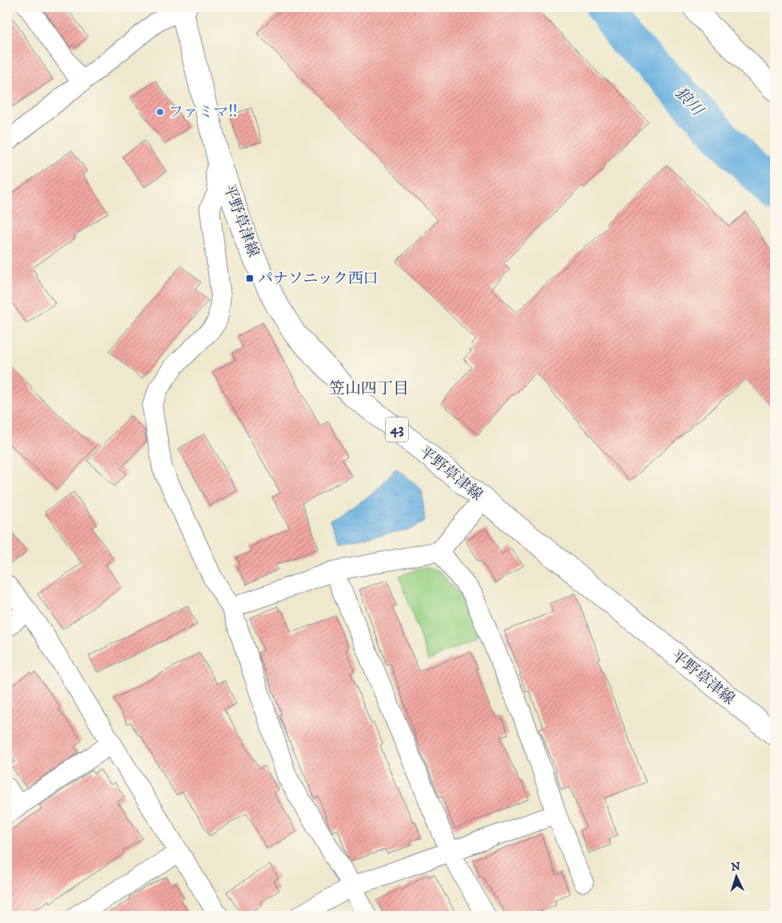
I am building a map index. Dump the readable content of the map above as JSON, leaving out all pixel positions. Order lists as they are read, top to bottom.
{
  "streets": {
    "main road": ["平野草津線", "43"]
  },
  "districts": ["笠山四丁目"],
  "water": ["狼川"],
  "places": {
    "other": ["ファミマ!!"],
    "transit": ["パナソニック西口"]
  },
  "north": "top"
}
